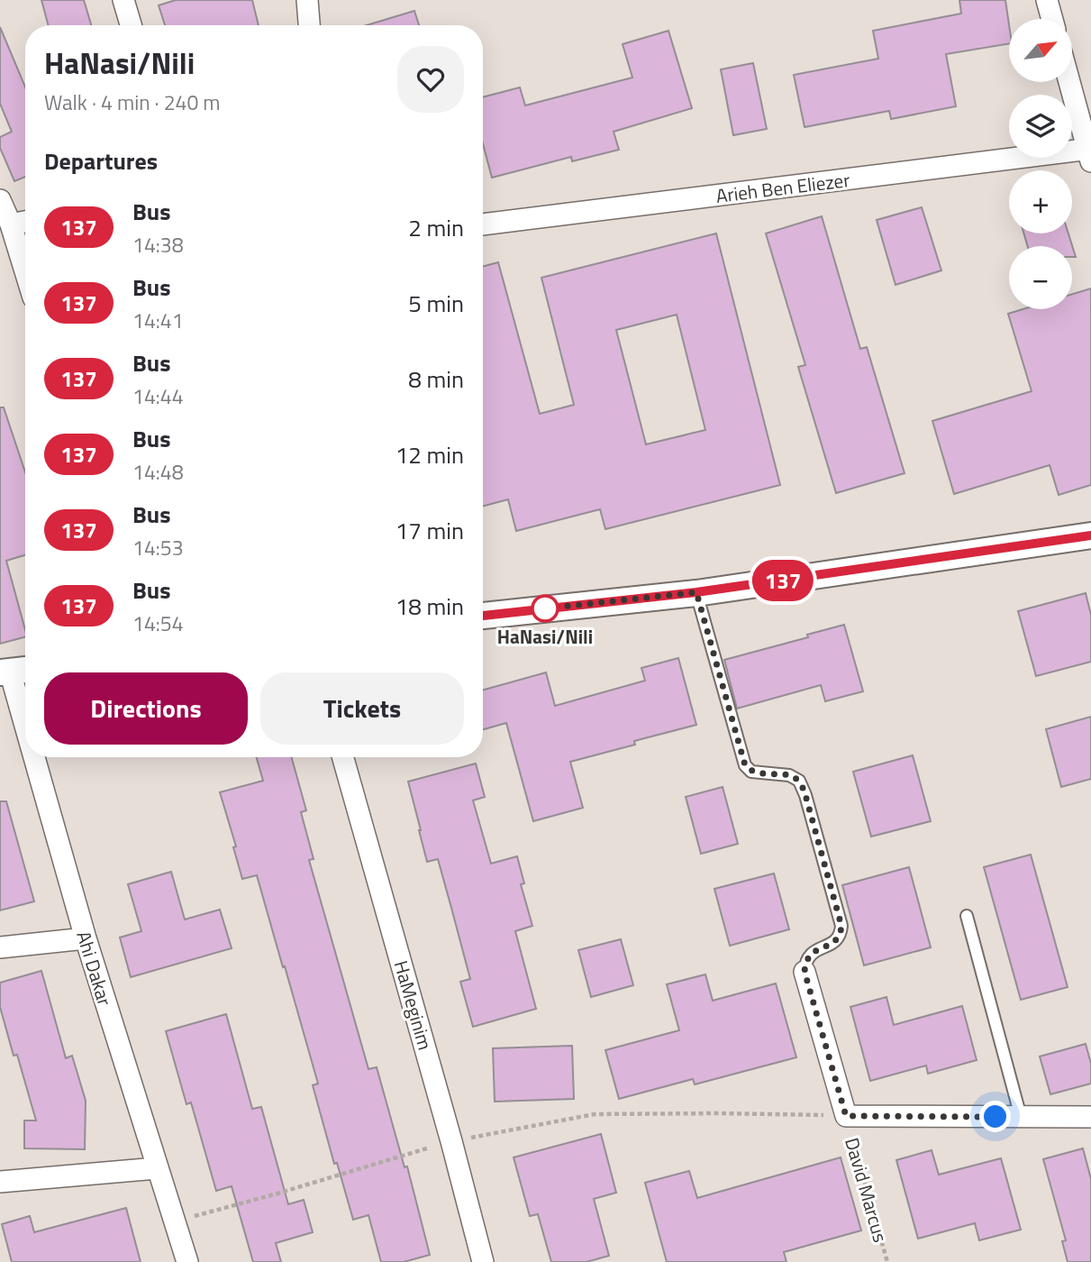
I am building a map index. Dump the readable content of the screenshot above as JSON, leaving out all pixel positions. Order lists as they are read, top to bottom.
{
  "streets": {
    "street": [
      "Arieh Ben Eliezer",
      "Ahi Dakar",
      "HaMeginim",
      "David Marcus"
    ]
  },
  "places": ["HaNasi/Nili"],
  "lines": ["bus line 137"],
  "north": "top right",
  "page": {
    "on_map": "137",
    "map_buttons": ["+", "−"],
    "heading": [
      ["HaNasi/Nili", "Walk · 4 min · 240 m"],
      "Departures"
    ],
    "list": [
      {
        "mark": "137",
        "name": "Bus",
        "note": "14:38",
        "value": "2 min"
      },
      {
        "mark": "137",
        "name": "Bus",
        "note": "14:41",
        "value": "5 min"
      },
      {
        "mark": "137",
        "name": "Bus",
        "note": "14:44",
        "value": "8 min"
      },
      {
        "mark": "137",
        "name": "Bus",
        "note": "14:48",
        "value": "12 min"
      },
      {
        "mark": "137",
        "name": "Bus",
        "note": "14:53",
        "value": "17 min"
      },
      {
        "mark": "137",
        "name": "Bus",
        "note": "14:54",
        "value": "18 min"
      }
    ],
    "buttons": ["Directions", "Tickets"]
  }
}
